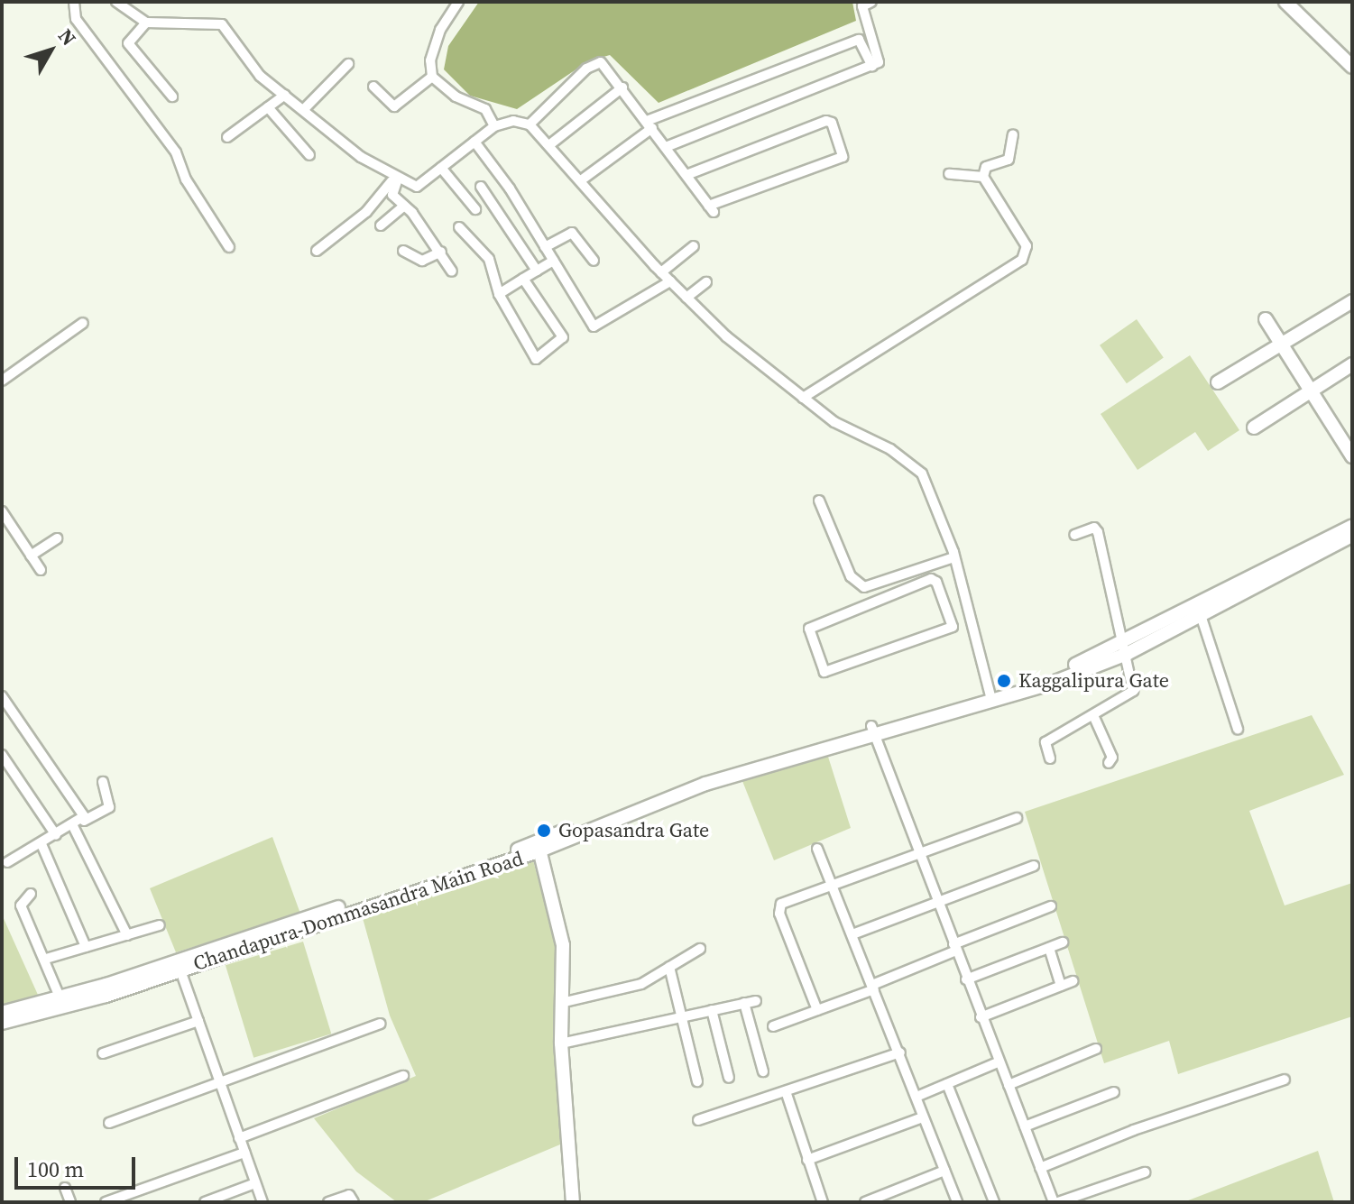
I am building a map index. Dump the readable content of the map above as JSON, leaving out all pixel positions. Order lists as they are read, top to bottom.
{
  "streets": {
    "main road": ["Chandapura-Dommasandra Main Road"]
  },
  "places": ["Kaggalipura Gate", "Gopasandra Gate"],
  "scale_bar": "100 m",
  "north": "top right"
}
